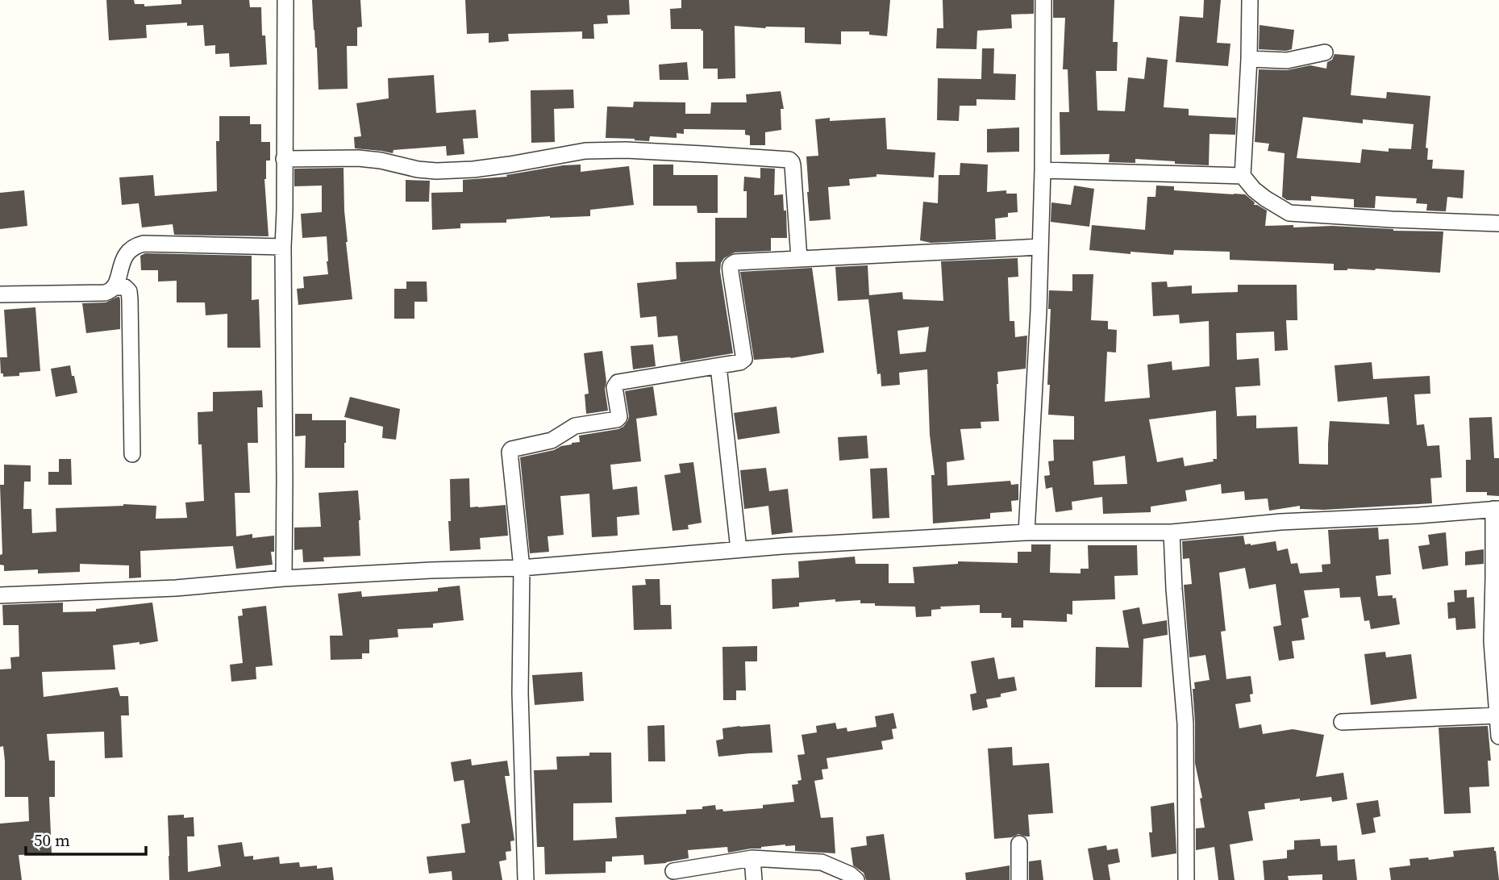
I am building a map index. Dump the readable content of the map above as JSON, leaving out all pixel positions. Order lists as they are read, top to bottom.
{
  "scale_bar": "50 m"
}
